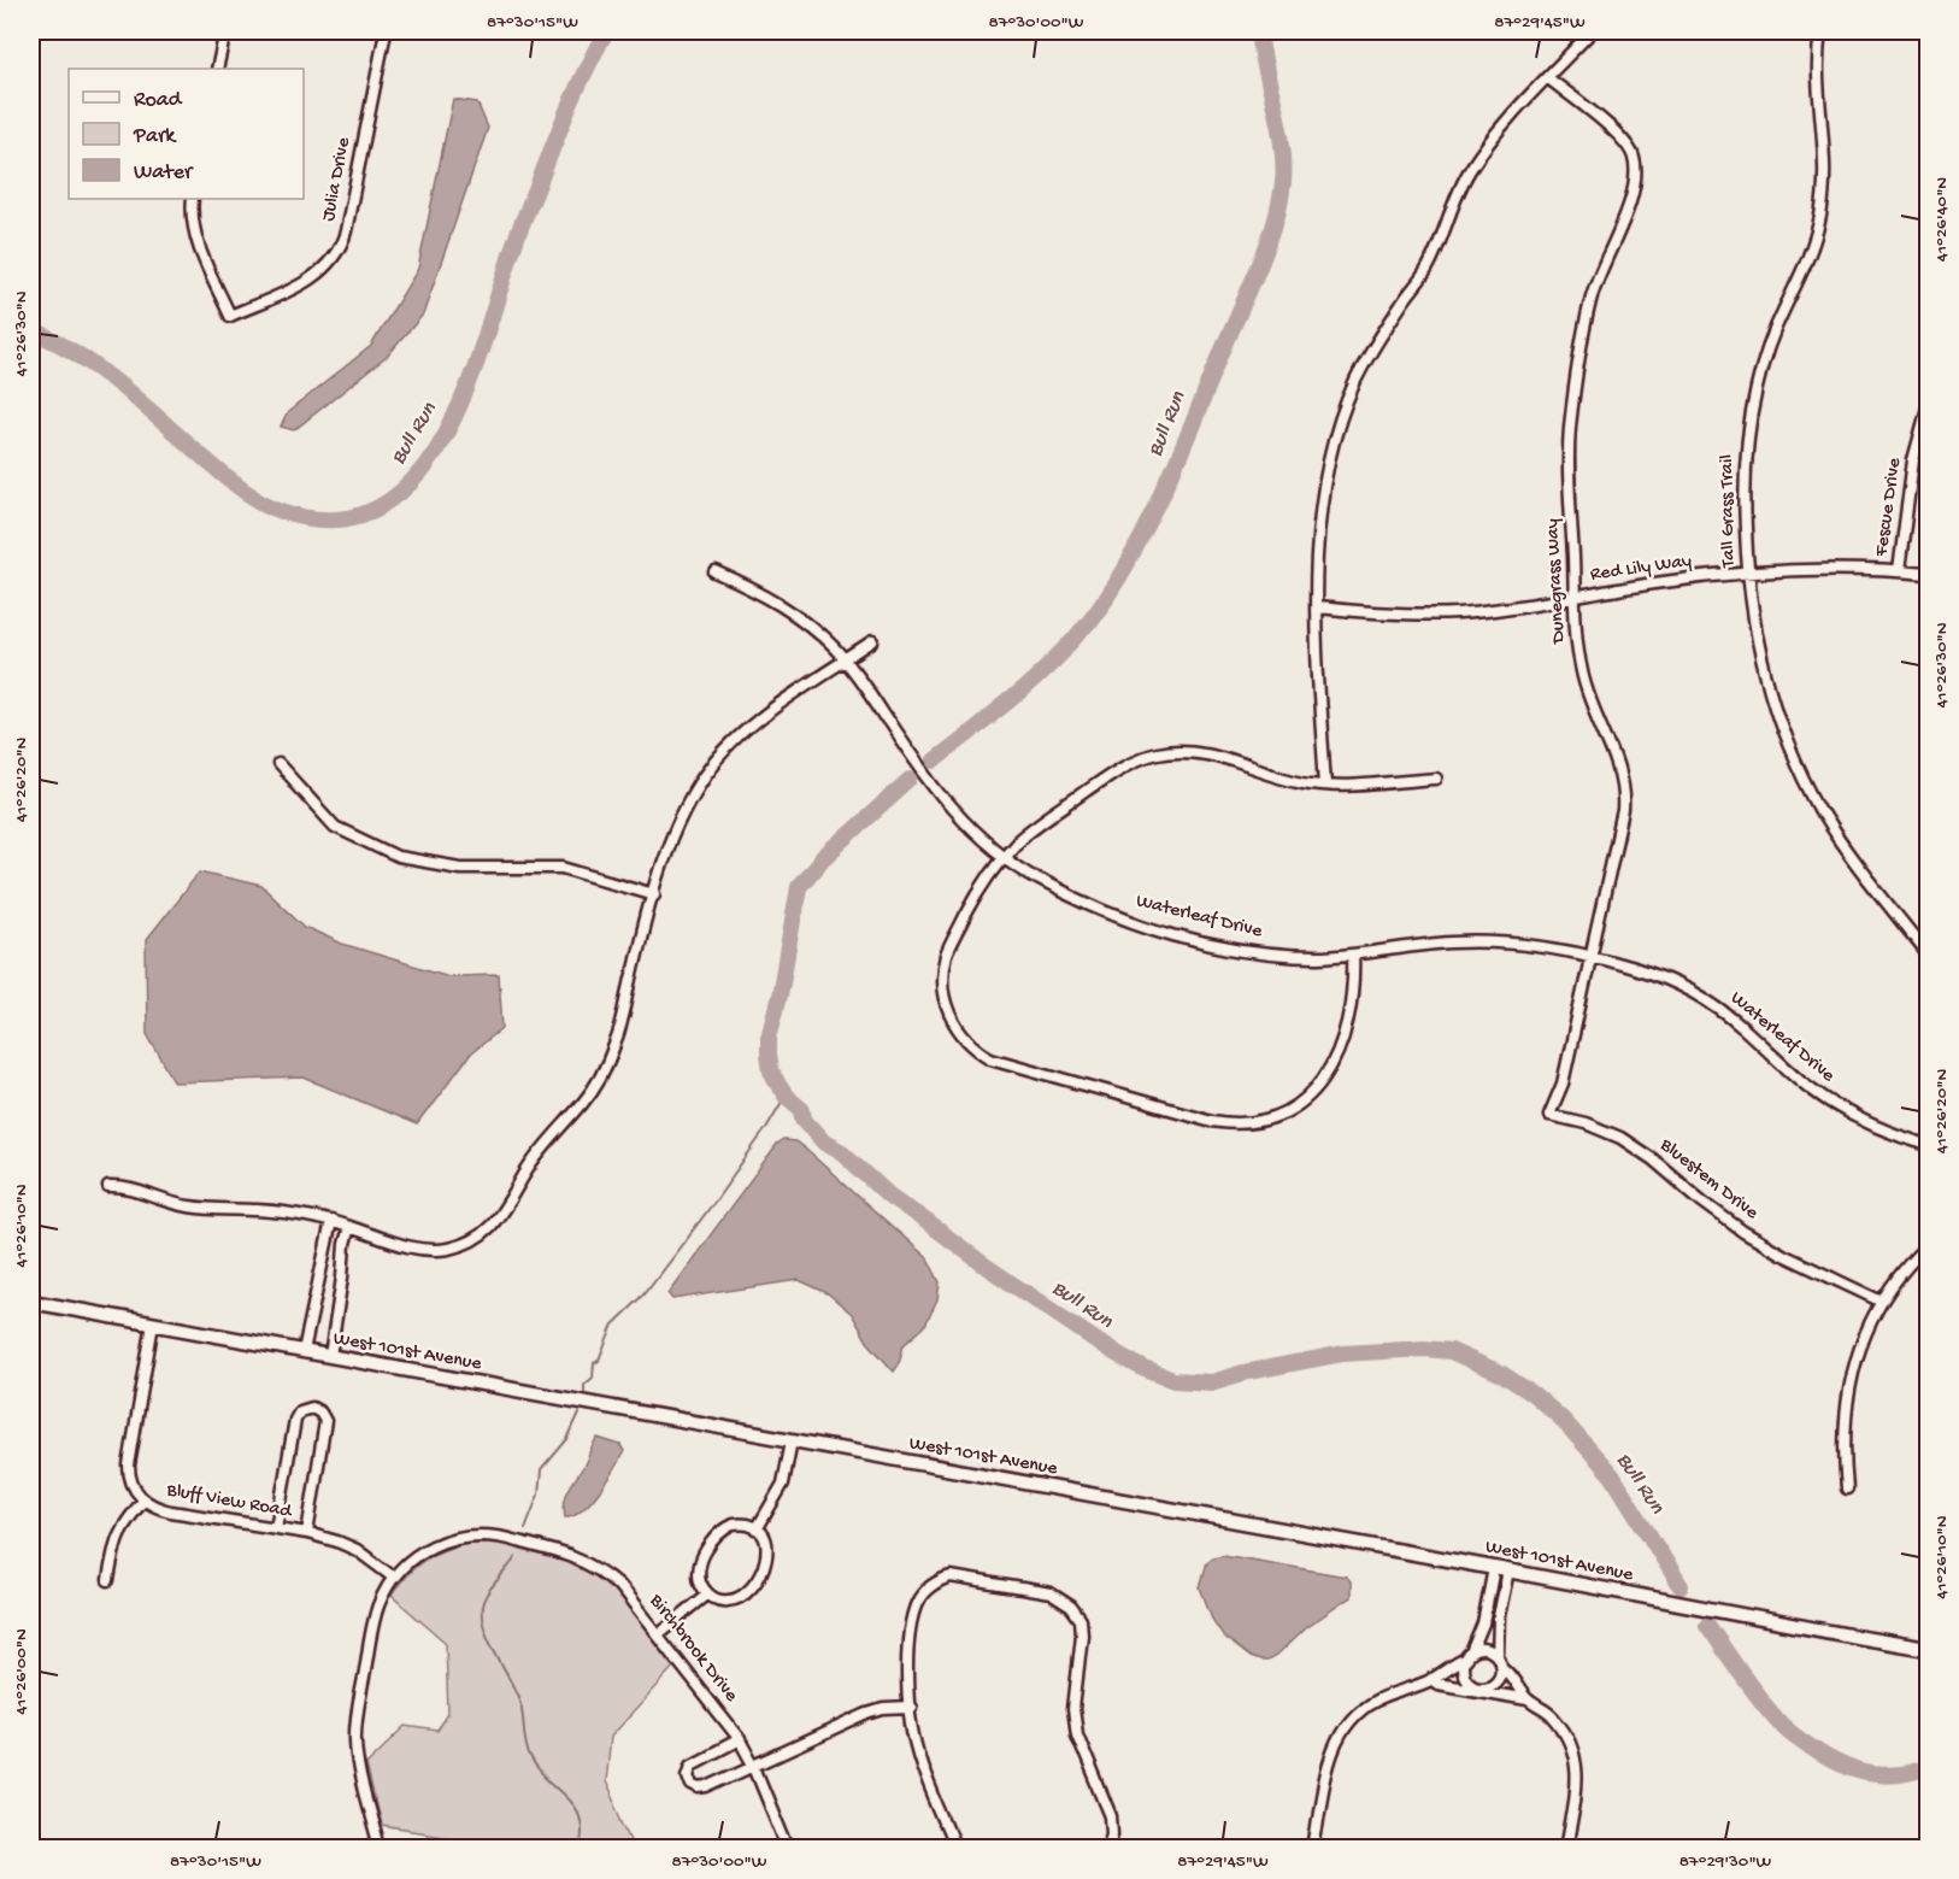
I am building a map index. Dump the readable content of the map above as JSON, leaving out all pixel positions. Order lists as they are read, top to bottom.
{
  "streets": {
    "street": [
      "Julia Drive",
      "Fescue Drive",
      "Tall Grass Trail",
      "Red Lily Way",
      "Dunegrass Way",
      "Waterleaf Drive",
      "Bluestem Drive",
      "West 101st Avenue",
      "Bluff View Road",
      "Birchbrook Drive"
    ]
  },
  "crossings": [
    ["Fescue Drive", "Red Lily Way"],
    ["Tall Grass Trail", "Red Lily Way"],
    ["Red Lily Way", "Dunegrass Way"],
    ["Dunegrass Way", "Waterleaf Drive"],
    ["Dunegrass Way", "Bluestem Drive"],
    ["West 101st Avenue", "Bluff View Road"],
    ["Bluff View Road", "Birchbrook Drive"]
  ],
  "water": ["Bull Run"],
  "legend": ["Road", "Park", "Water"],
  "coordinates": [
    "87°30'15\"W",
    "87°30'00\"W",
    "87°29'45\"W",
    "41°26'40\"N",
    "41°26'30\"N",
    "41°26'20\"N",
    "41°26'10\"N",
    "41°26'00\"N",
    "87°29'30\"W"
  ]
}
